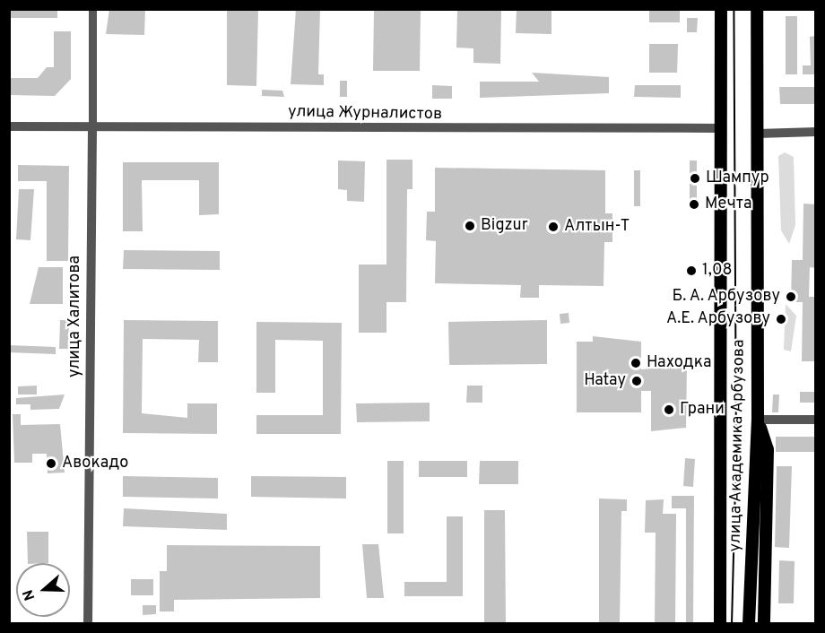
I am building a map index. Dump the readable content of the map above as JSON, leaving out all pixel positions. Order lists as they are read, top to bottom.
{
  "streets": {
    "main road": ["улица Академика Арбузова"],
    "street": ["улица Журналистов", "улица Халитова"]
  },
  "crossings": [
    ["улица Журналистов", "улица Халитова"],
    ["улица Журналистов", "улица Академика Арбузова"]
  ],
  "places": [
    "Шампур",
    "Мечта",
    "Bigzur",
    "Алтын-Т",
    "1,08",
    "Б. А. Арбузову",
    "А.Е. Арбузову",
    "Находка",
    "Hatay",
    "Грани",
    "Авокадо"
  ],
  "north": "left"
}
